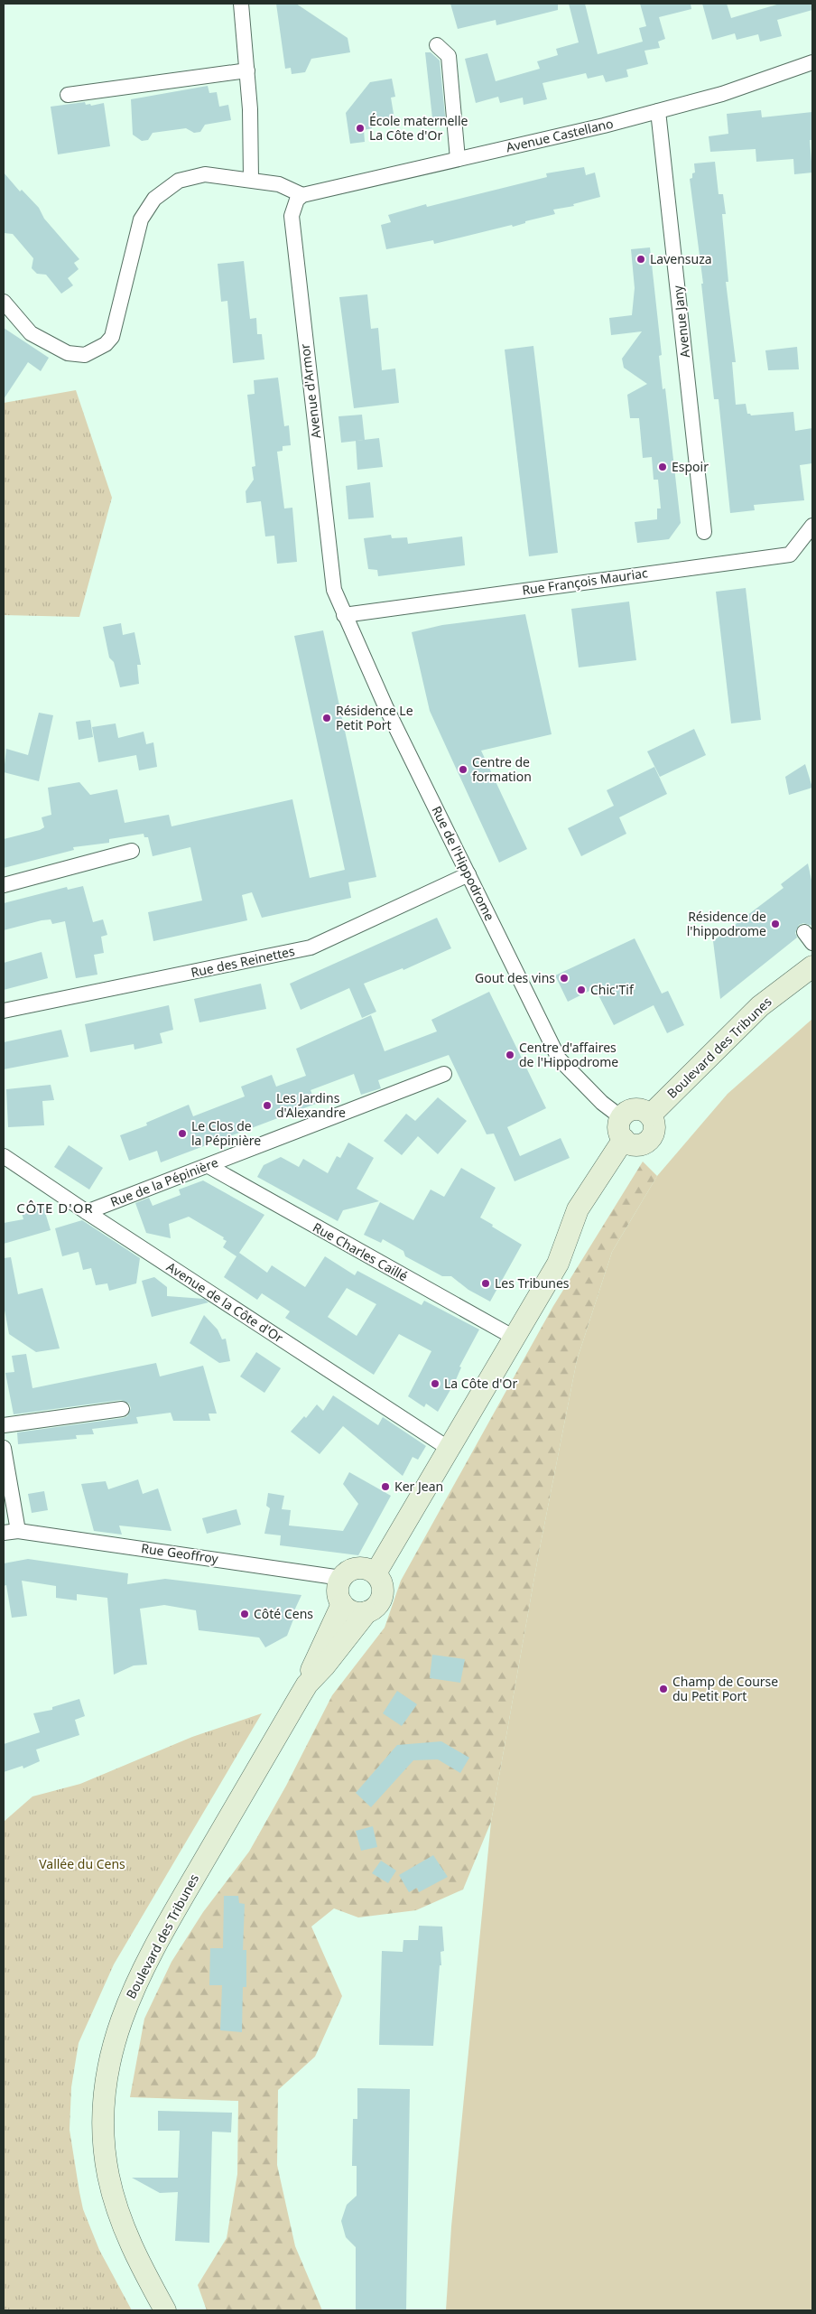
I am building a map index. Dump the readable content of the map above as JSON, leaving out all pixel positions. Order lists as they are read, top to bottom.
{
  "streets": {
    "street": [
      "Avenue Castellano",
      "Avenue Jany",
      "Avenue d'Armor",
      "Rue François Mauriac",
      "Rue de l'Hippodrome",
      "Rue des Reinettes",
      "Boulevard des Tribunes",
      "Rue de la Pépinière",
      "Rue Charles Caillé",
      "Avenue de la Côte d'Or",
      "Rue Geoffroy"
    ]
  },
  "crossings": [
    ["Avenue Castellano", "Avenue Jany"],
    ["Avenue Castellano", "Avenue d'Armor"],
    ["Avenue d'Armor", "Rue de l'Hippodrome"],
    ["Rue François Mauriac", "Rue de l'Hippodrome"],
    ["Rue de l'Hippodrome", "Rue des Reinettes"],
    ["Rue de l'Hippodrome", "Boulevard des Tribunes"],
    ["Boulevard des Tribunes", "Rue Geoffroy"],
    ["Rue de la Pépinière", "Rue Charles Caillé"],
    ["Rue de la Pépinière", "Avenue de la Côte d'Or"]
  ],
  "districts": ["CÔTE D'OR"],
  "parks": ["Vallée du Cens"],
  "places": [
    "École maternelle La Côte d'Or",
    "Lavensuza",
    "Espoir",
    "Résidence Le Petit Port",
    "Centre de formation",
    "Résidence de l'hippodrome",
    "Gout des vins",
    "Chic'Tif",
    "Centre d'affaires de l'Hippodrome",
    "Les Jardins d'Alexandre",
    "Le Clos de la Pépinière",
    "Les Tribunes",
    "La Côte d'Or",
    "Ker Jean",
    "Côté Cens",
    "Champ de Course du Petit Port"
  ]
}
